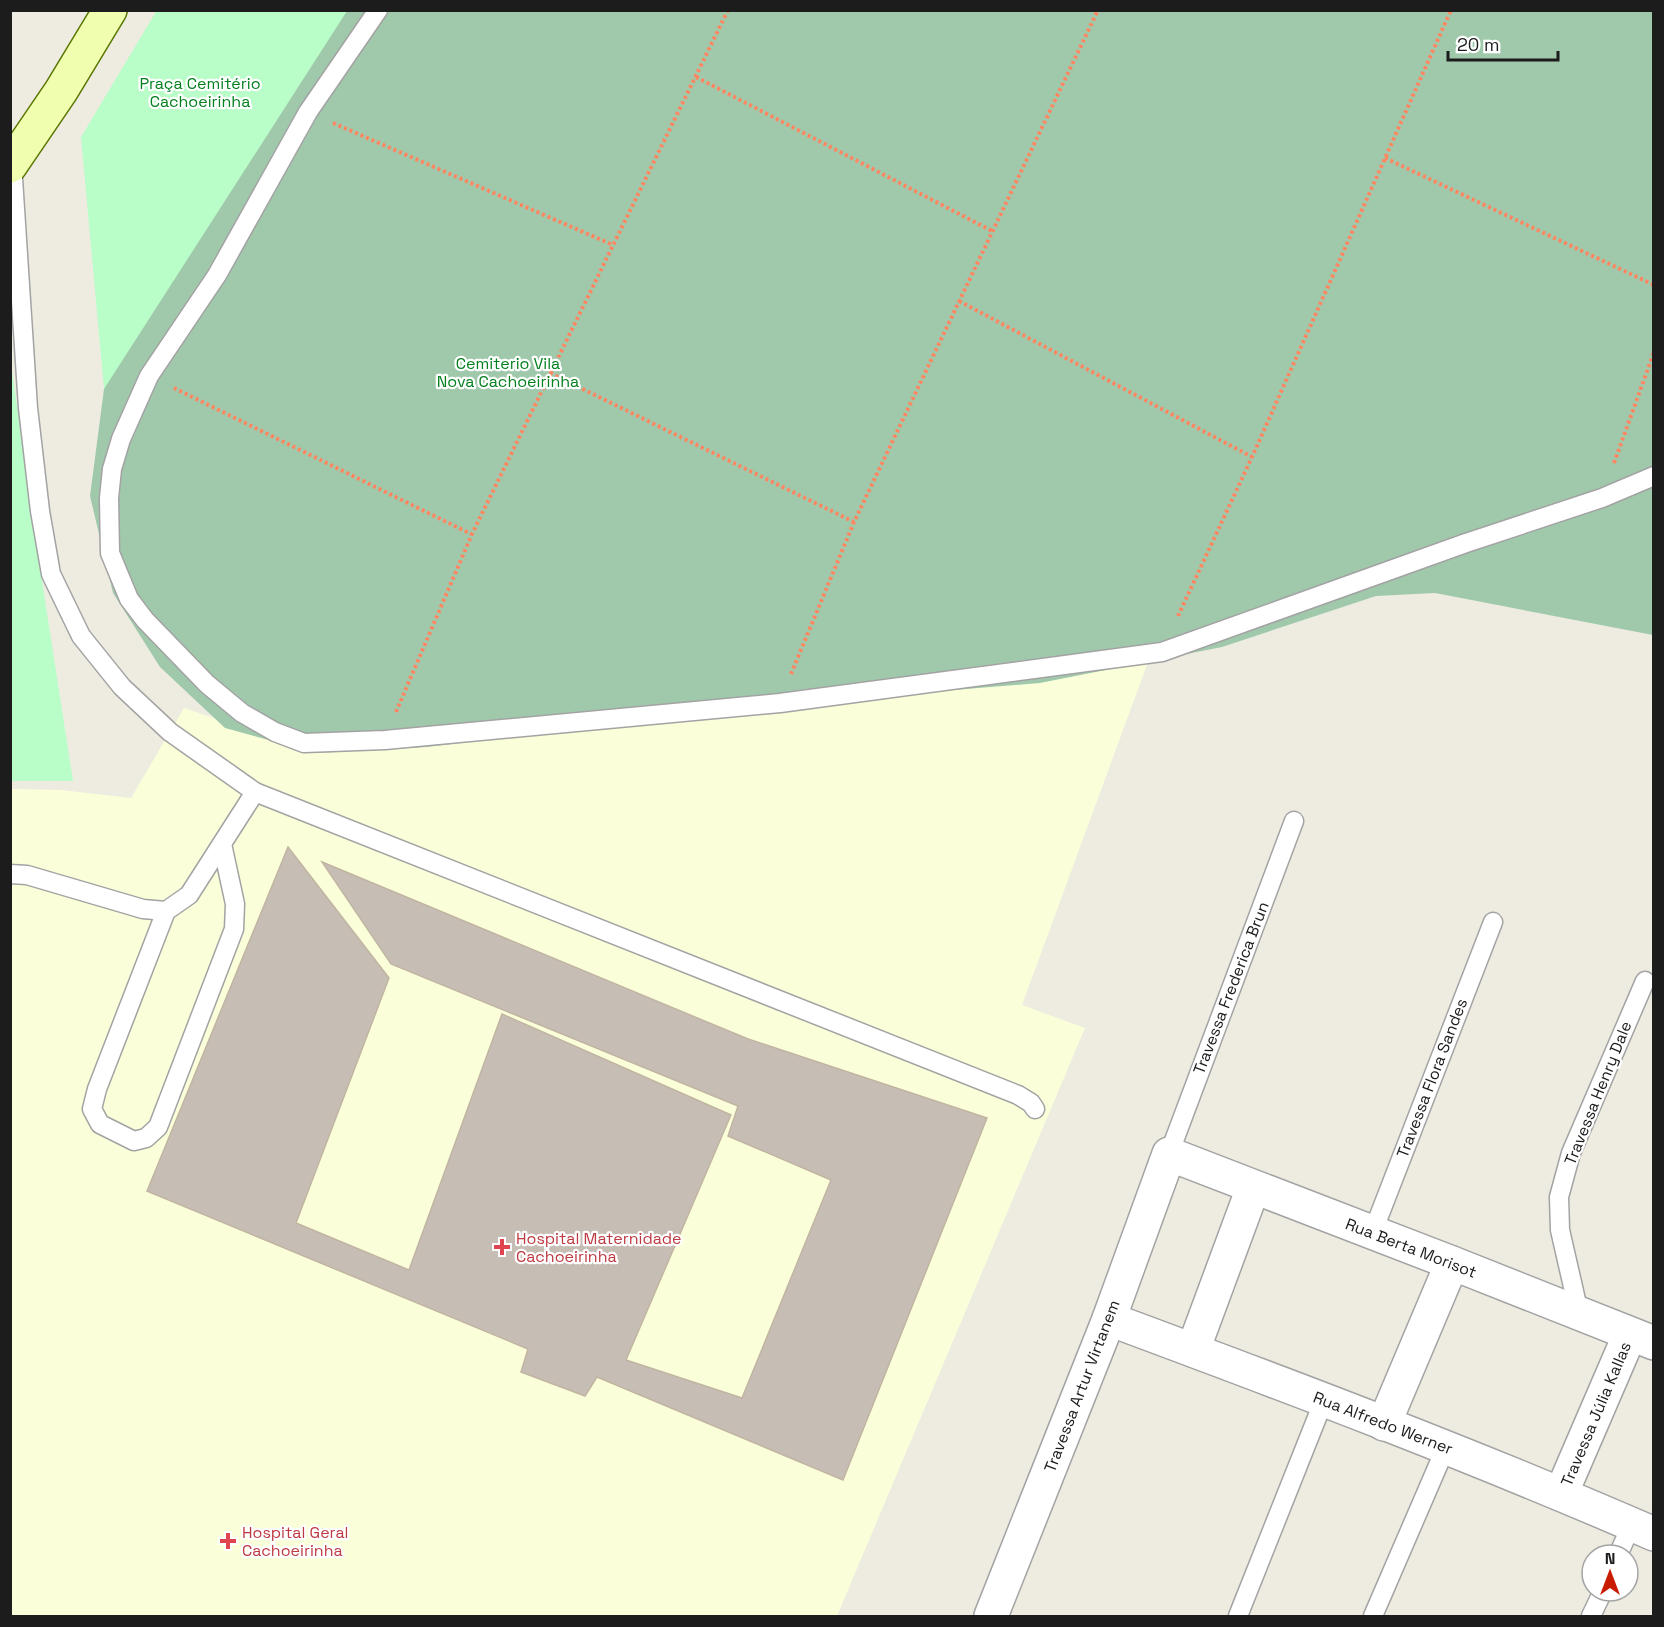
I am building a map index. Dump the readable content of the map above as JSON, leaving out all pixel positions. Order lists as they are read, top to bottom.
{
  "streets": {
    "street": [
      "Rua Berta Morisot",
      "Travessa Artur Virtanem",
      "Travessa Júlia Kallas",
      "Rua Alfredo Werner"
    ],
    "lane": ["Travessa Frederica Brun", "Travessa Flora Sandes", "Travessa Henry Dale"]
  },
  "crossings": [
    ["Travessa Frederica Brun", "Rua Berta Morisot"],
    ["Travessa Frederica Brun", "Travessa Artur Virtanem"],
    ["Travessa Flora Sandes", "Rua Berta Morisot"],
    ["Travessa Henry Dale", "Rua Berta Morisot"],
    ["Rua Berta Morisot", "Travessa Artur Virtanem"],
    ["Rua Berta Morisot", "Travessa Júlia Kallas"],
    ["Travessa Artur Virtanem", "Rua Alfredo Werner"],
    ["Travessa Júlia Kallas", "Rua Alfredo Werner"]
  ],
  "parks": ["Praça Cemitério Cachoeirinha", "Cemiterio Vila Nova Cachoeirinha"],
  "places": {
    "health": ["Hospital Maternidade Cachoeirinha", "Hospital Geral Cachoeirinha"]
  },
  "scale_bar": "20 m",
  "north": "top"
}
